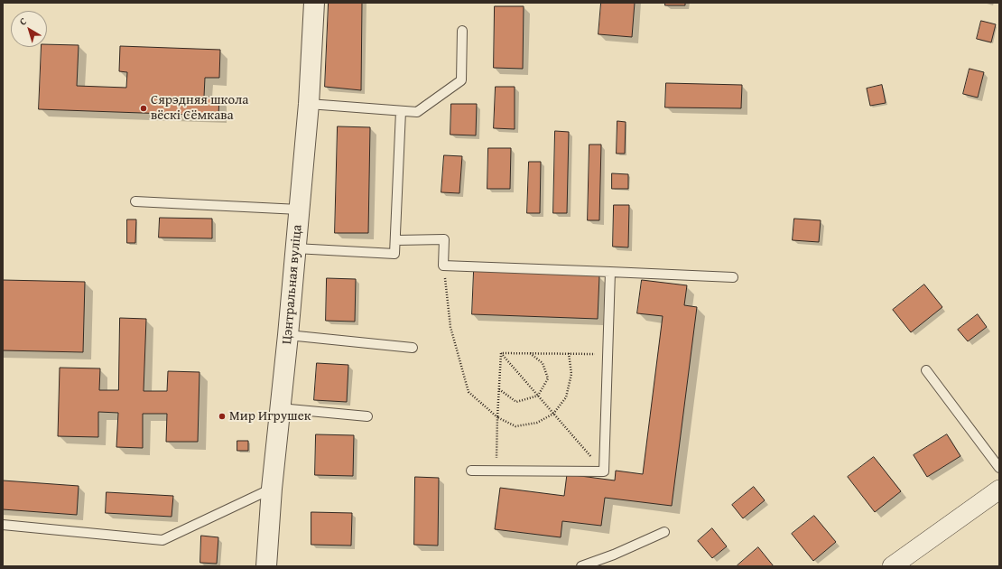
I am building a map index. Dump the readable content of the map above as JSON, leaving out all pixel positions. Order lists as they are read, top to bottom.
{
  "streets": {
    "street": ["Цэнтральная вуліца"]
  },
  "places": ["Сярэдняя школа вёскі Сёмкава", "Мир Игрушек"],
  "north": "top left"
}
